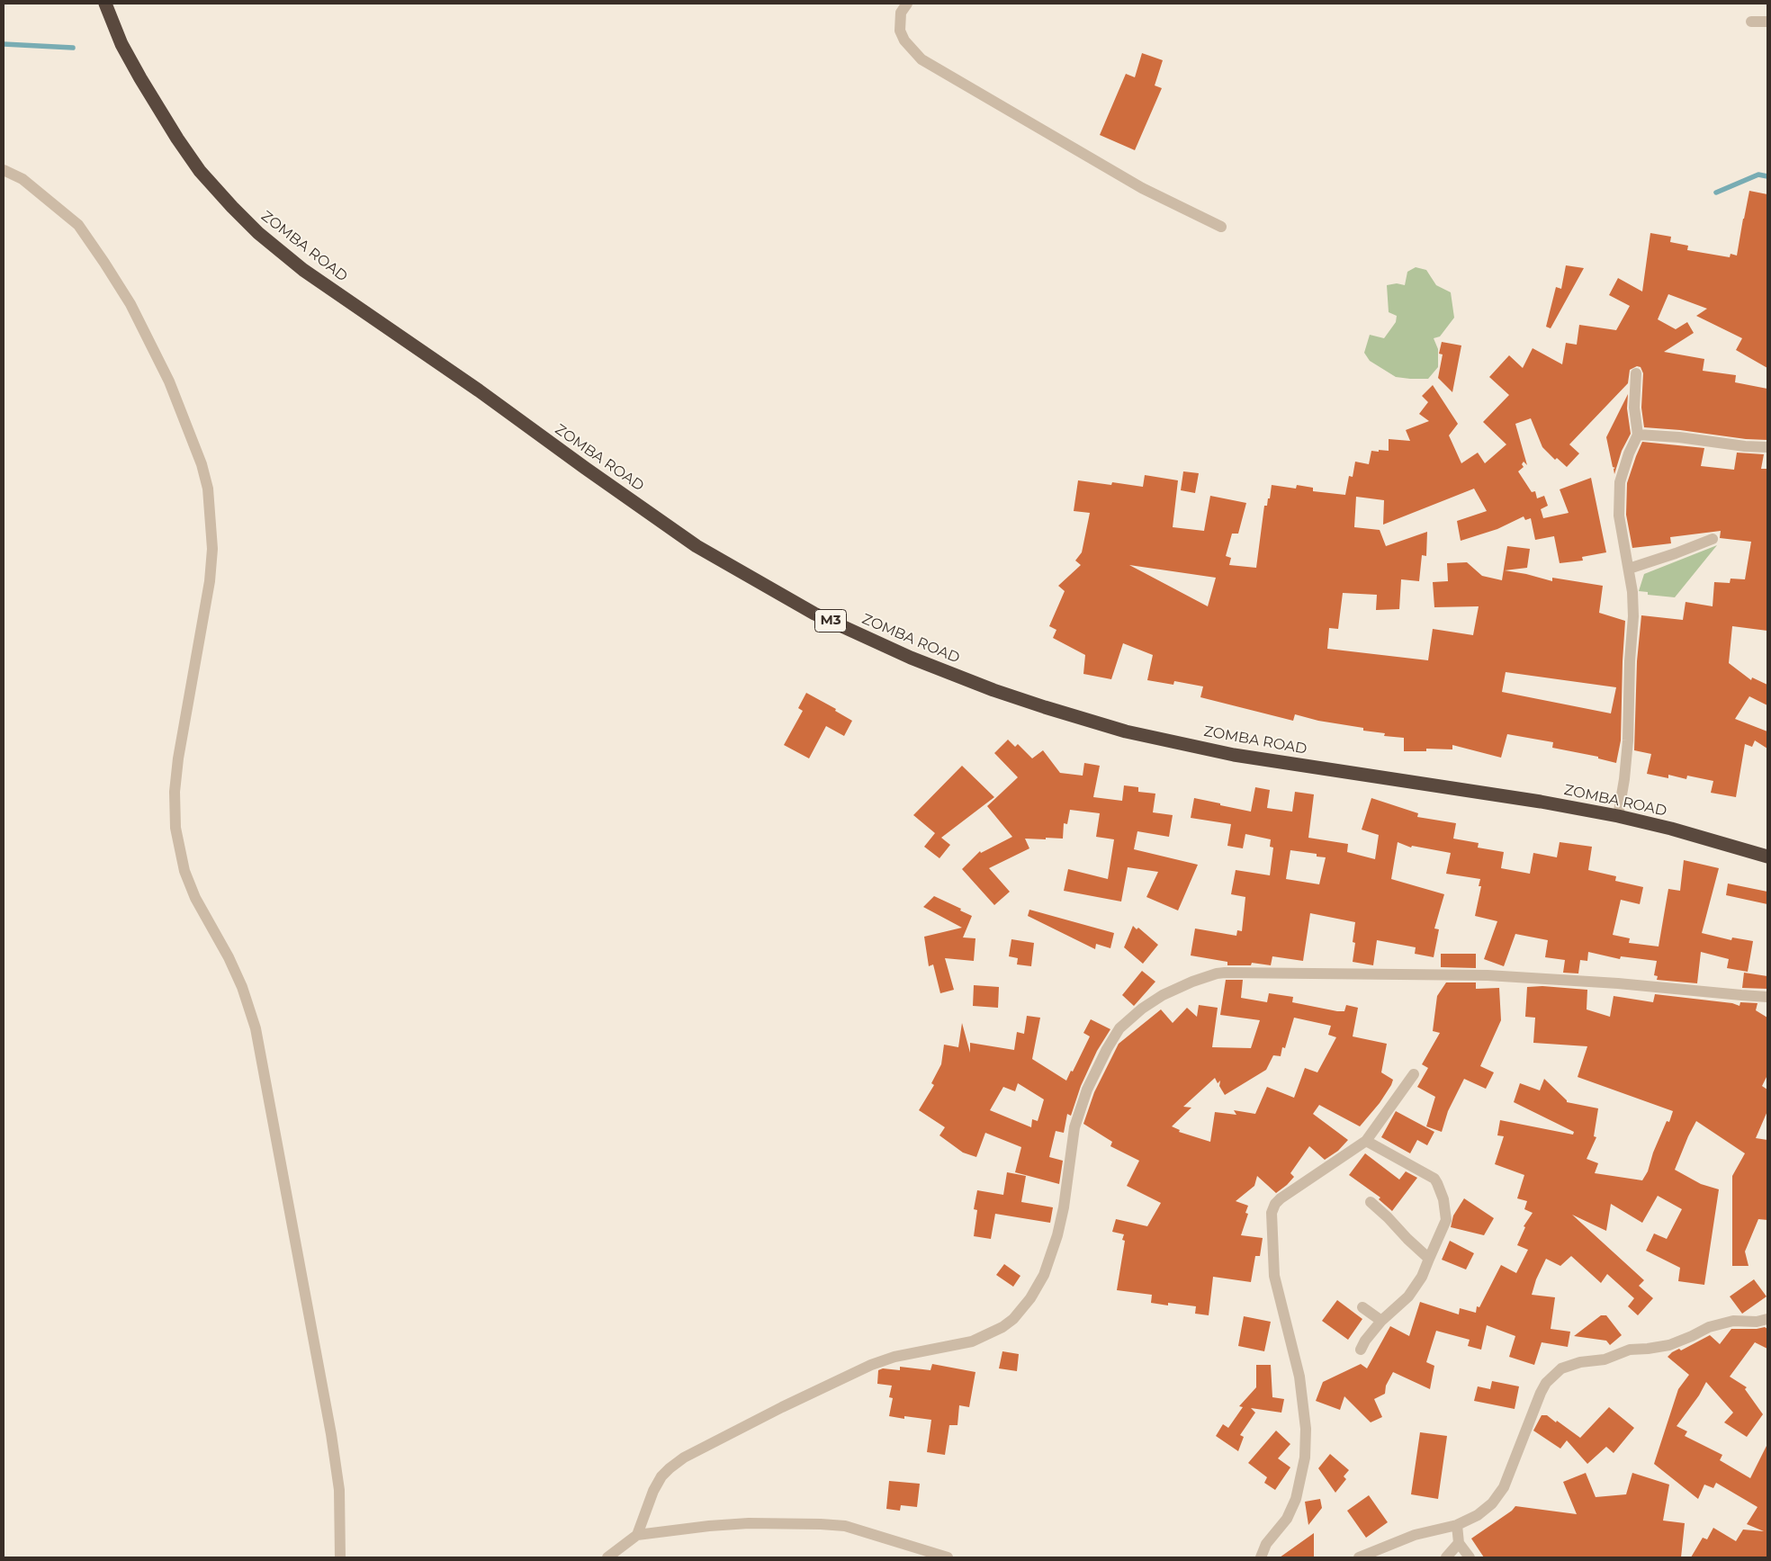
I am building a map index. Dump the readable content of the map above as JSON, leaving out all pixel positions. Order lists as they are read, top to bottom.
{
  "streets": {
    "highway": ["ZOMBA ROAD", "M3"]
  }
}
